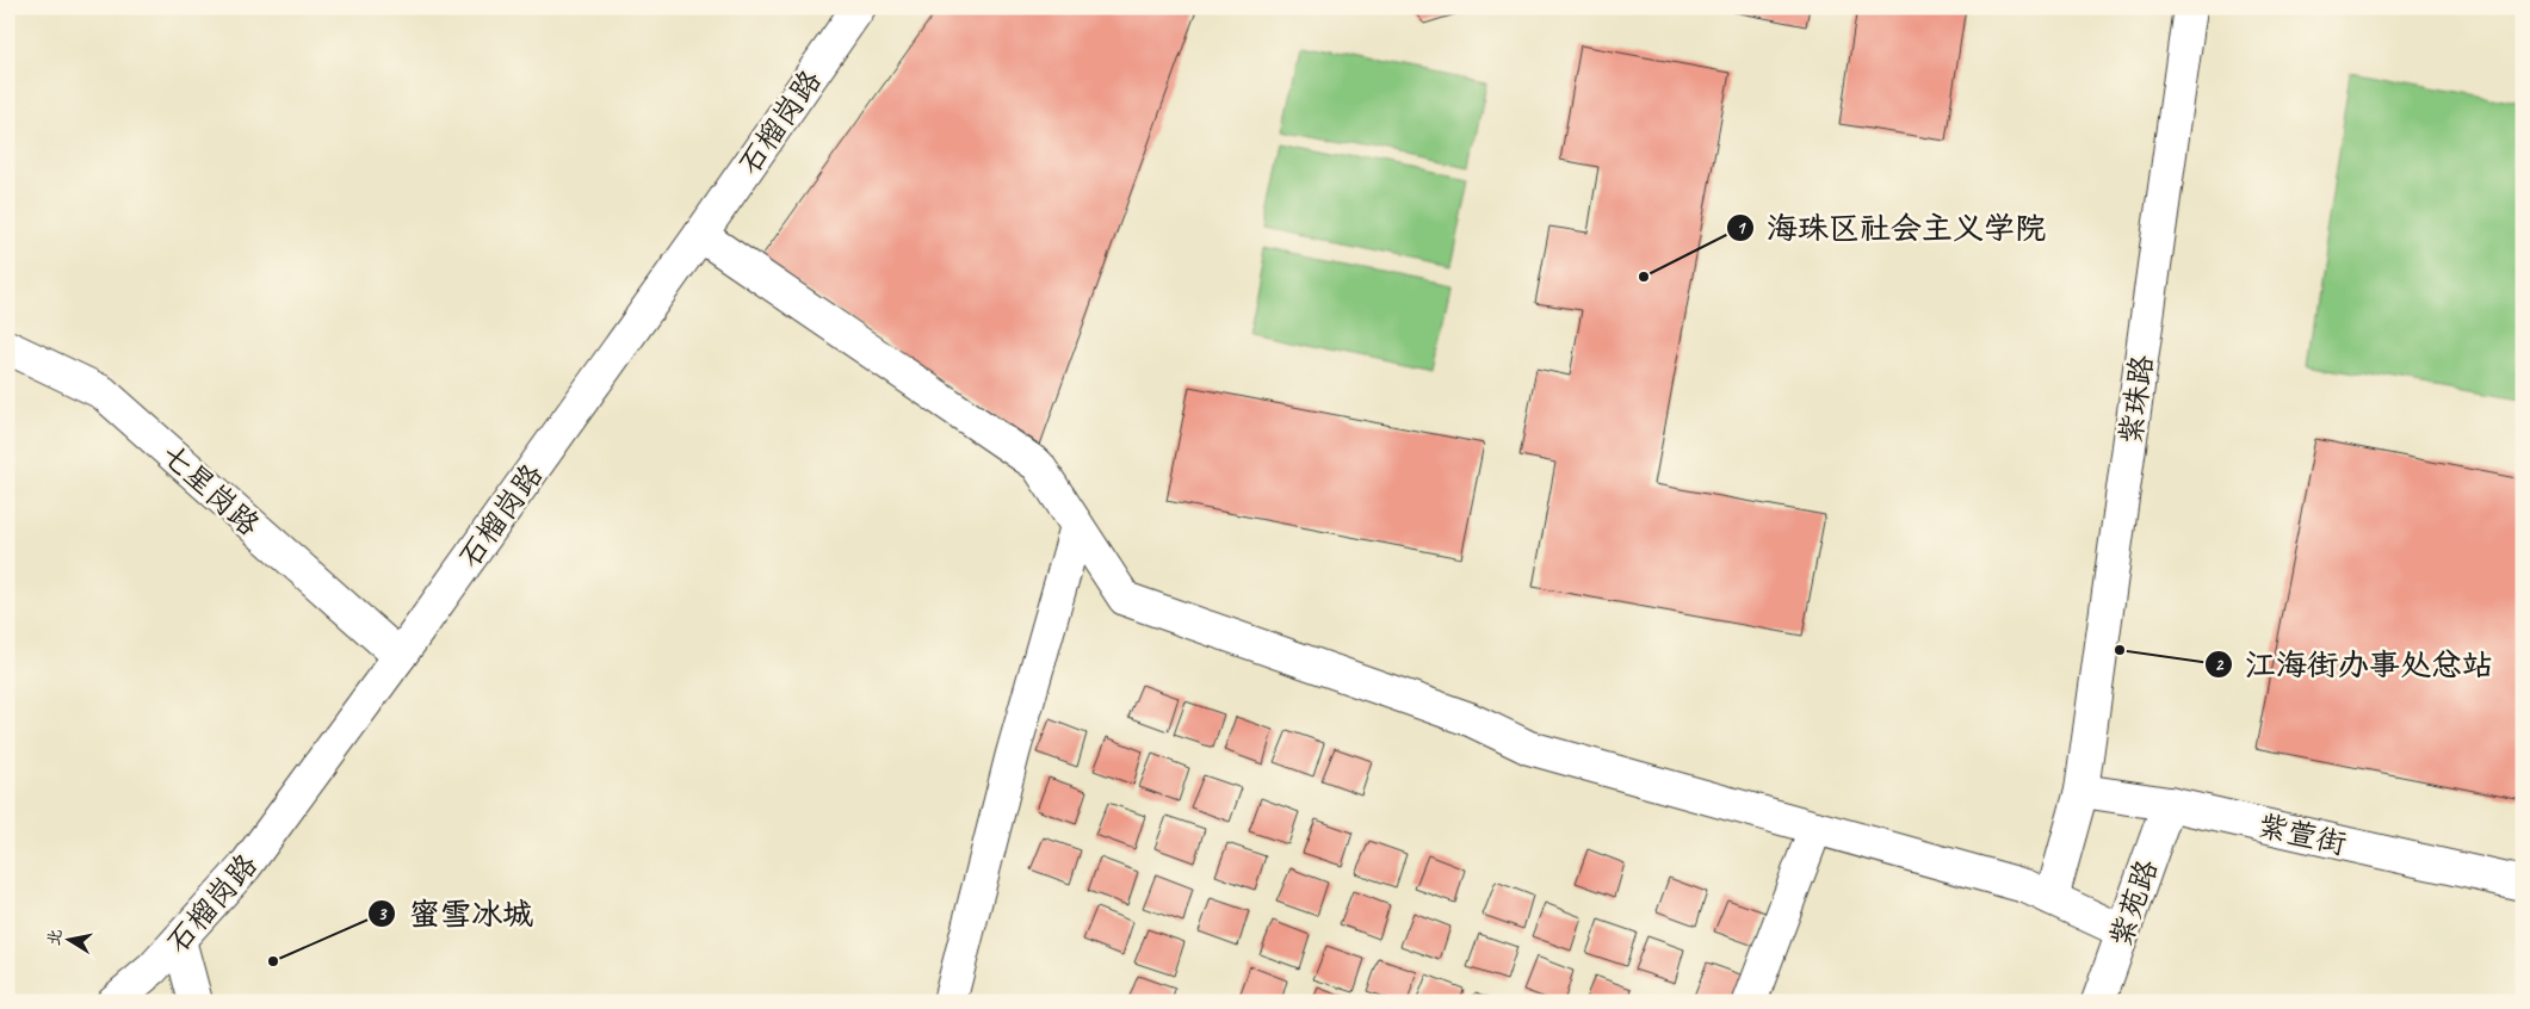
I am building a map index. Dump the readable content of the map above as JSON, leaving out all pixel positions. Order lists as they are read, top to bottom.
{
  "streets": {
    "street": [
      "石榴岗路",
      "紫珠路",
      "七星岗路",
      "紫萱街",
      "紫苑路"
    ]
  },
  "crossings": [
    ["石榴岗路", "七星岗路"],
    ["紫珠路", "紫萱街"],
    ["紫萱街", "紫苑路"]
  ],
  "places": ["海珠区社会主义学院", "江海街办事处总站", "蜜雪冰城"],
  "north": "left"
}
